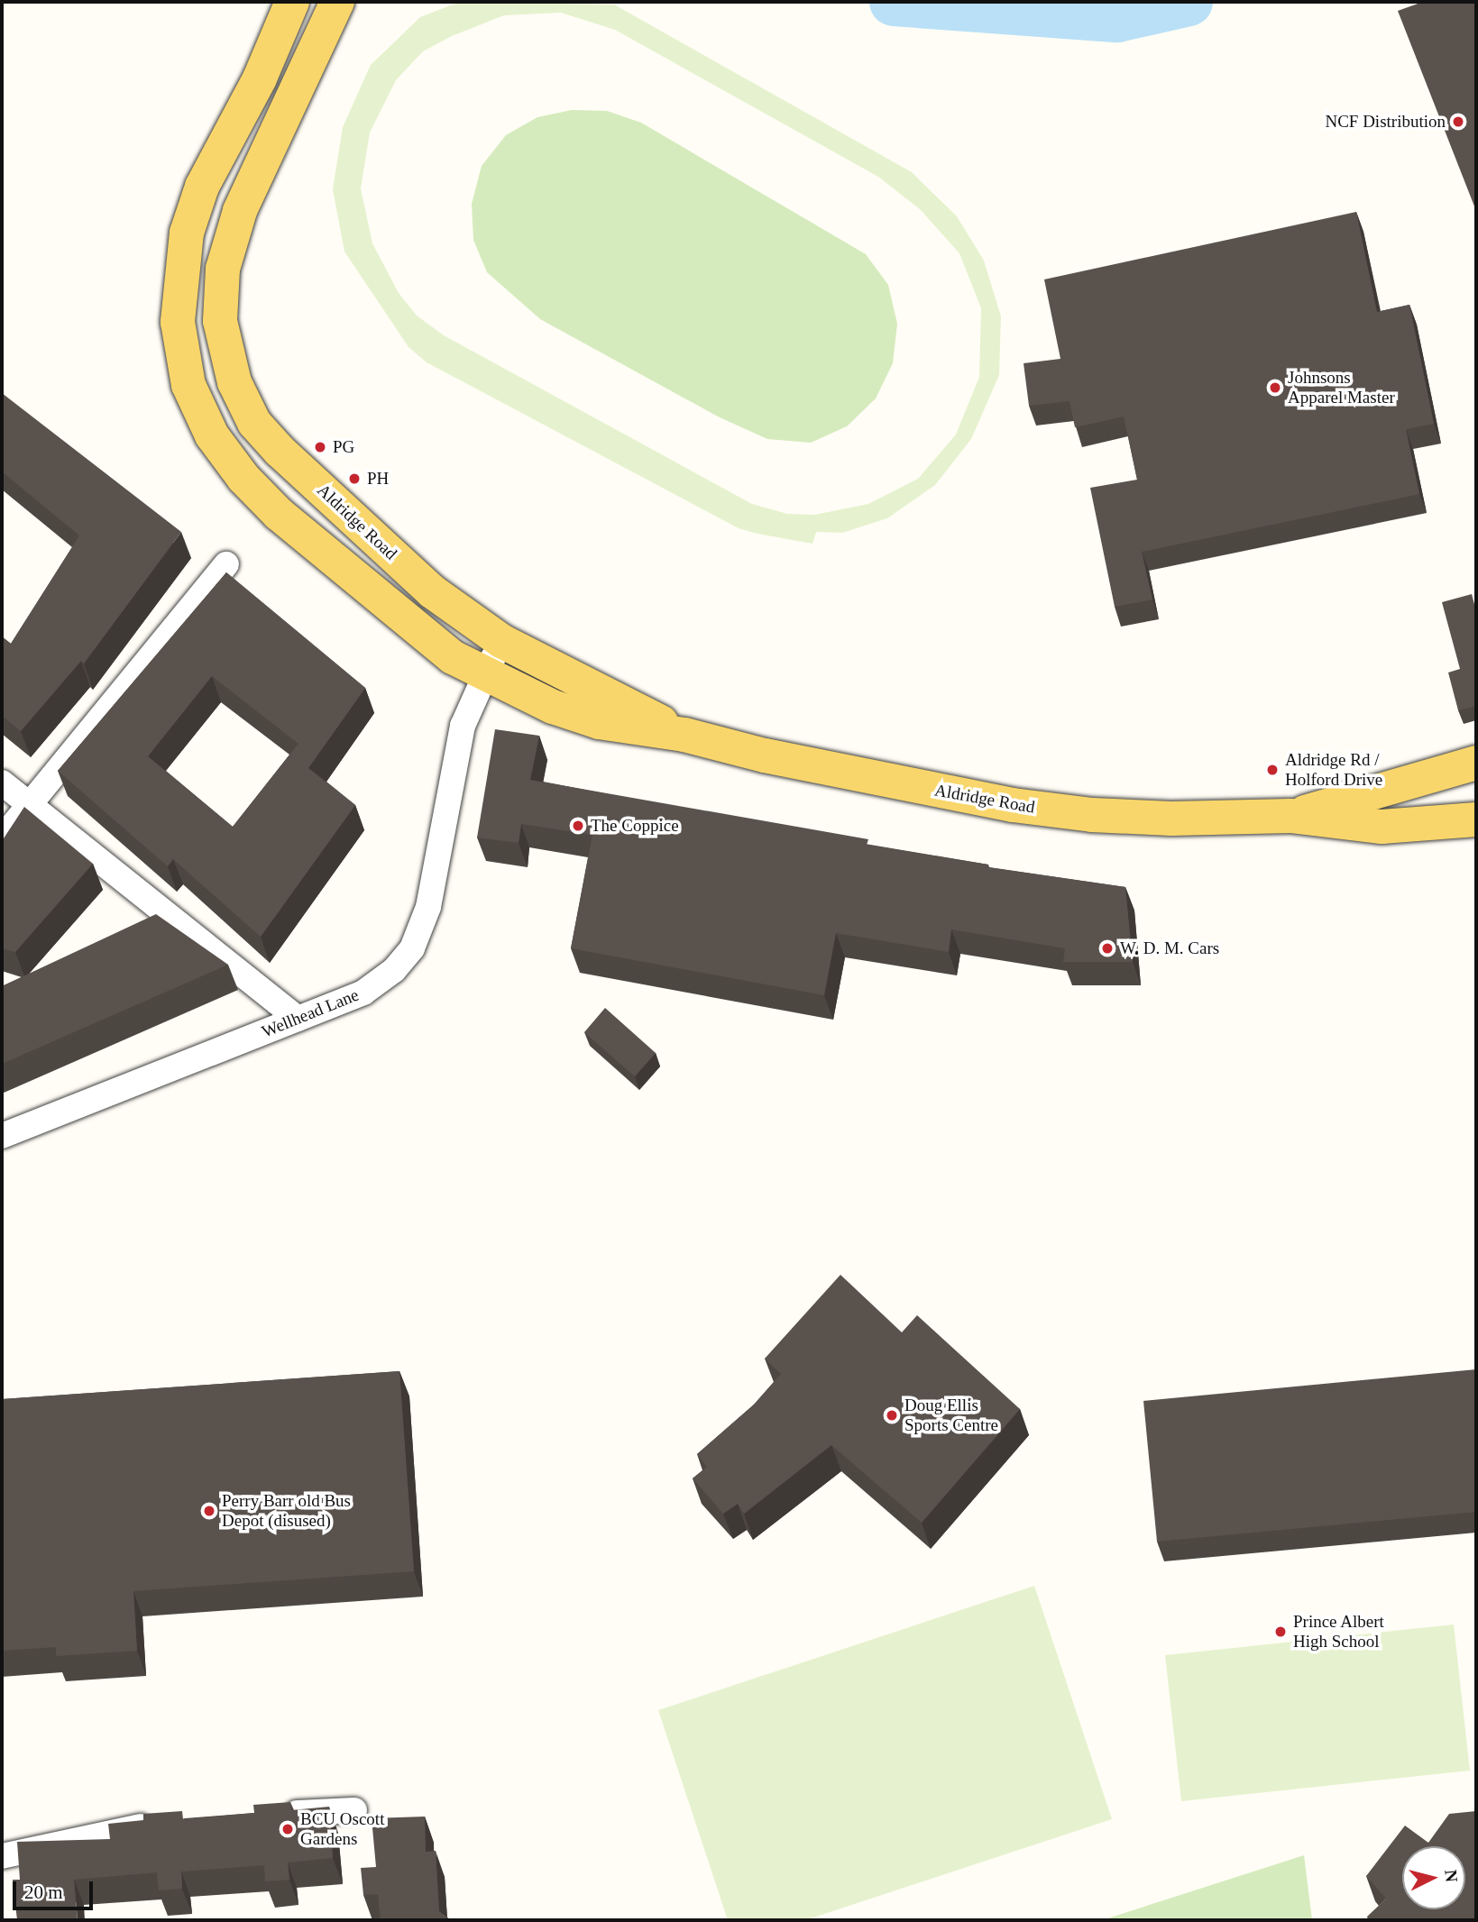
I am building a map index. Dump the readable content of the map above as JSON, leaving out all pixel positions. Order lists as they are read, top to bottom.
{
  "streets": {
    "main road": ["Aldridge Road"],
    "street": ["Wellhead Lane"]
  },
  "crossings": [
    ["Aldridge Road", "Wellhead Lane"]
  ],
  "places": [
    "NCF Distribution",
    "Johnsons Apparel Master",
    "PG",
    "PH",
    "Aldridge Rd / Holford Drive",
    "The Coppice",
    "W. D. M. Cars",
    "Doug Ellis Sports Centre",
    "Perry Barr old Bus Depot (disused)",
    "Prince Albert High School",
    "BCU Oscott Gardens"
  ],
  "scale_bar": "20 m",
  "north": "right"
}
